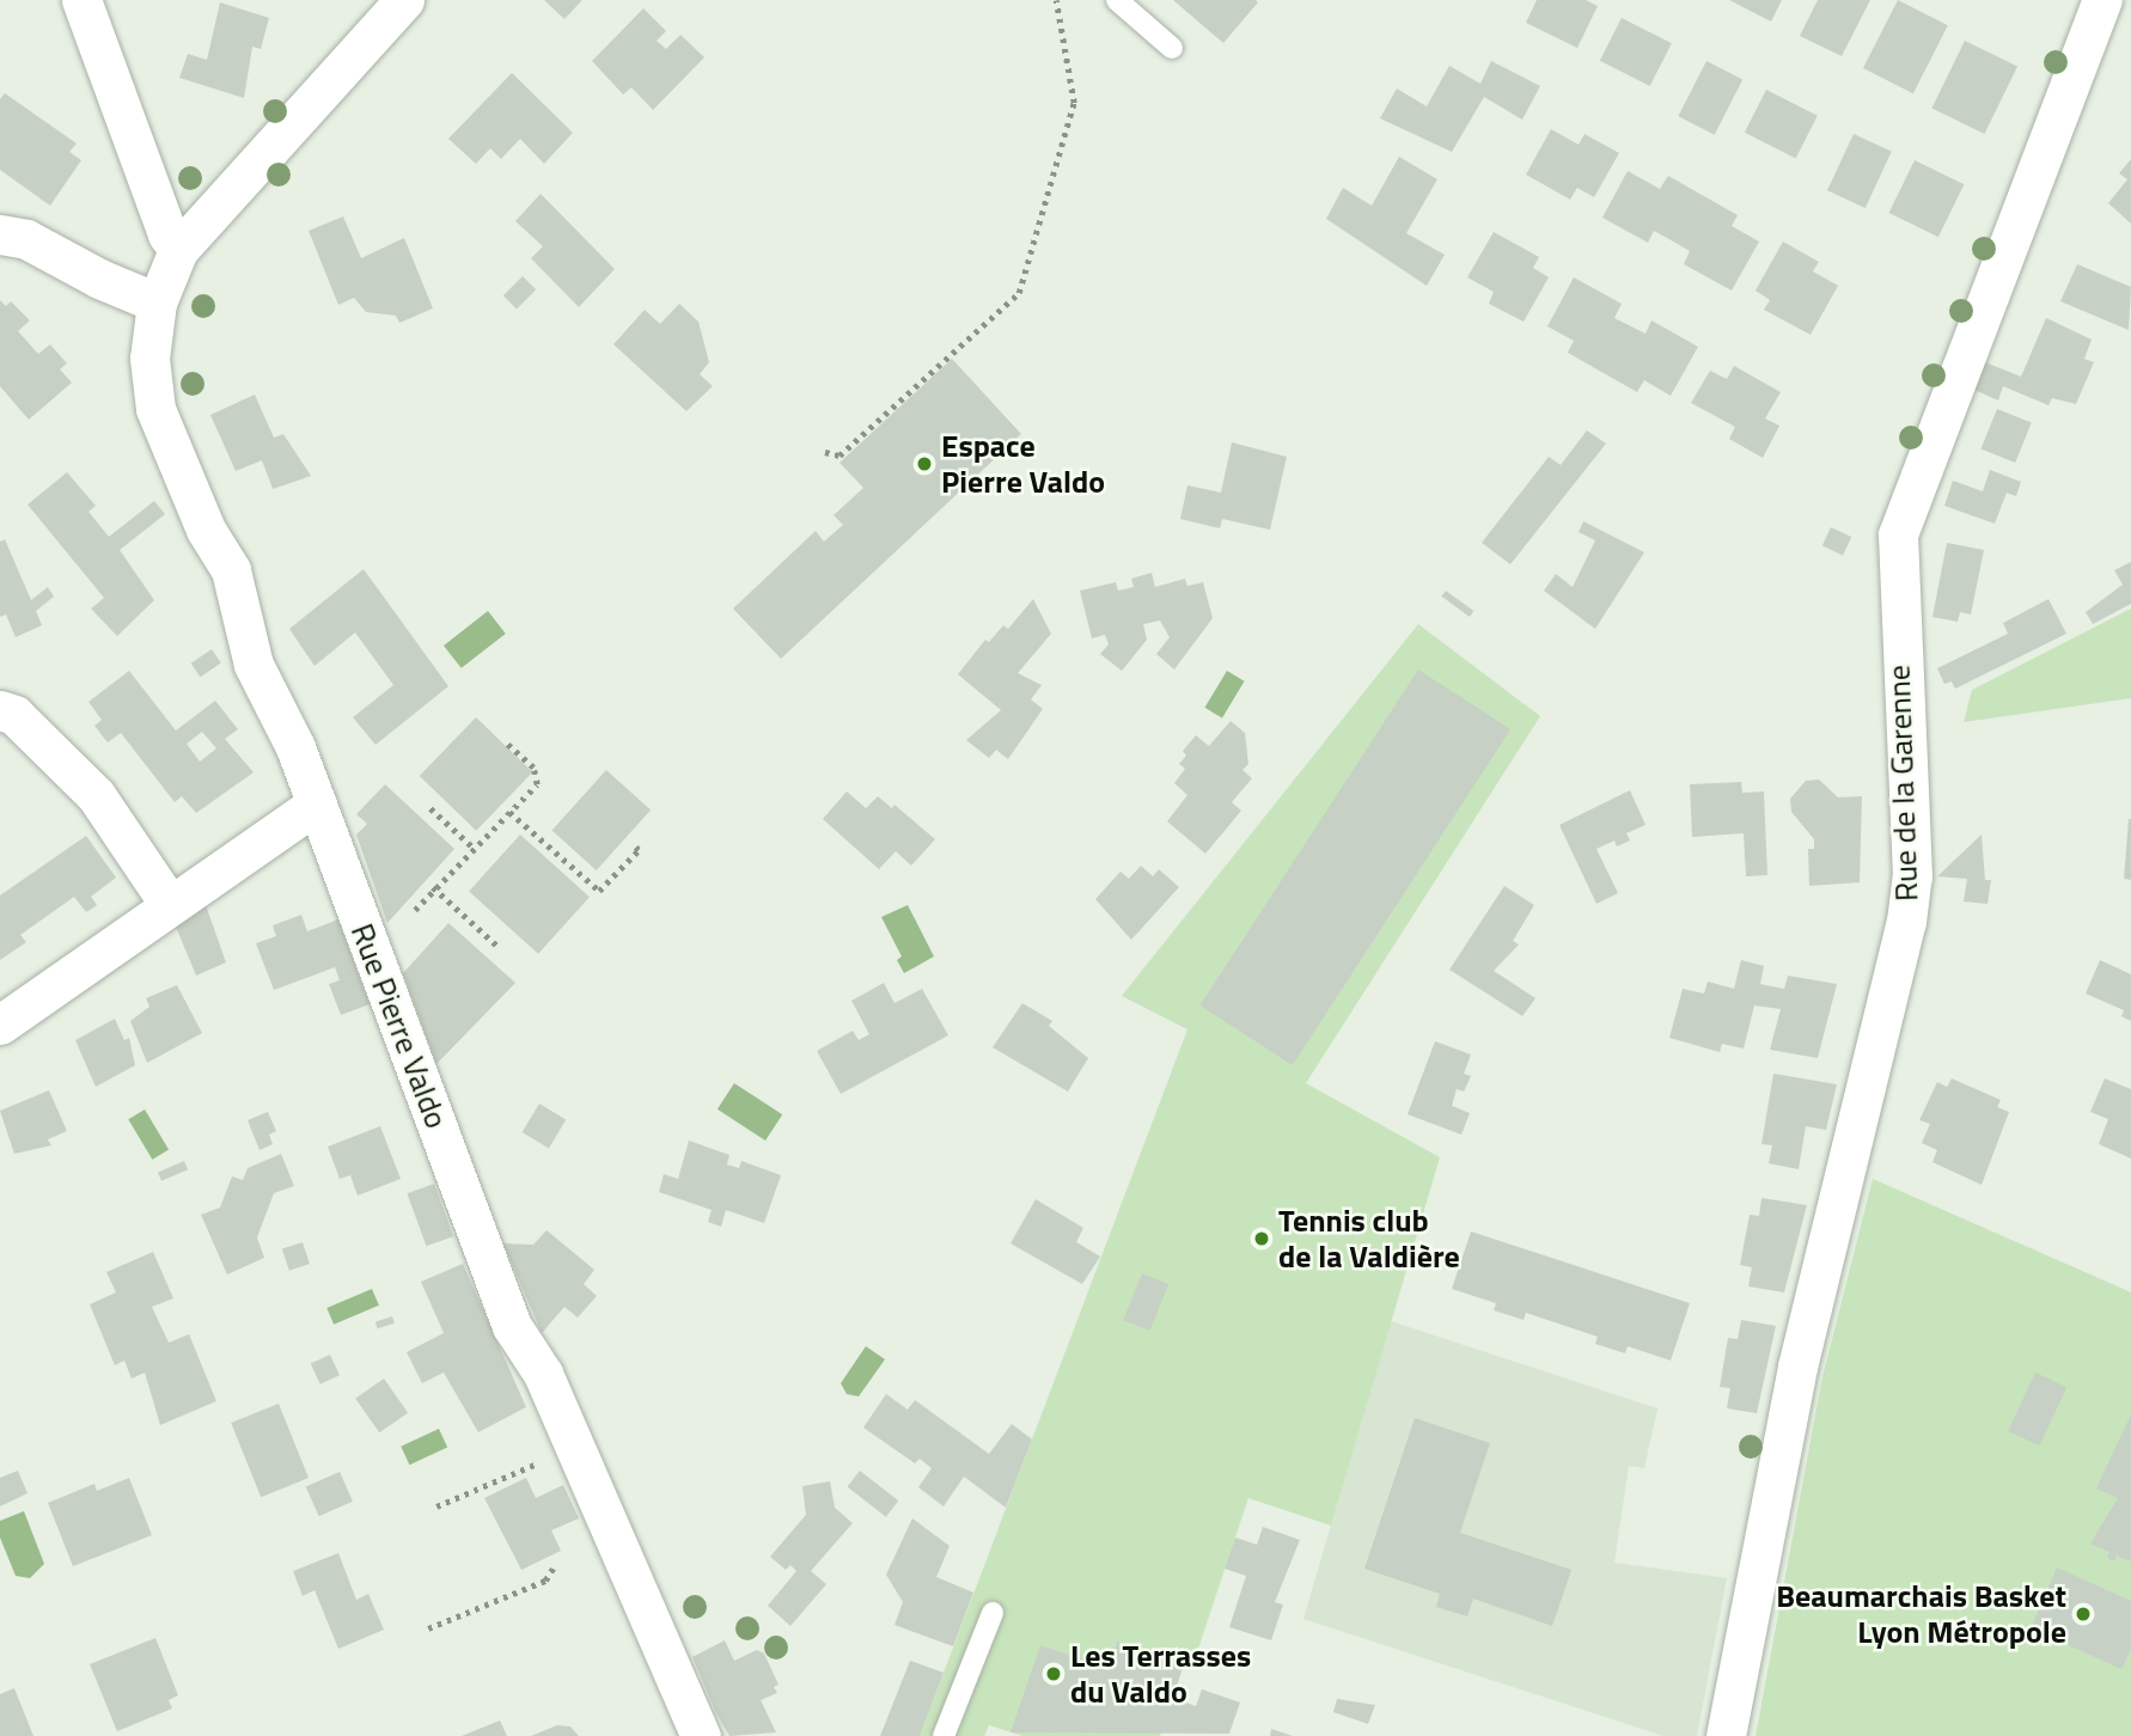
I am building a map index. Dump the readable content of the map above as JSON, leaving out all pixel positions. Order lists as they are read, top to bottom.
{
  "streets": {
    "street": ["Rue de la Garenne", "Rue Pierre Valdo"]
  },
  "places": [
    "Espace Pierre Valdo",
    "Tennis club de la Valdière",
    "Beaumarchais Basket Lyon Métropole",
    "Les Terrasses du Valdo"
  ]
}
